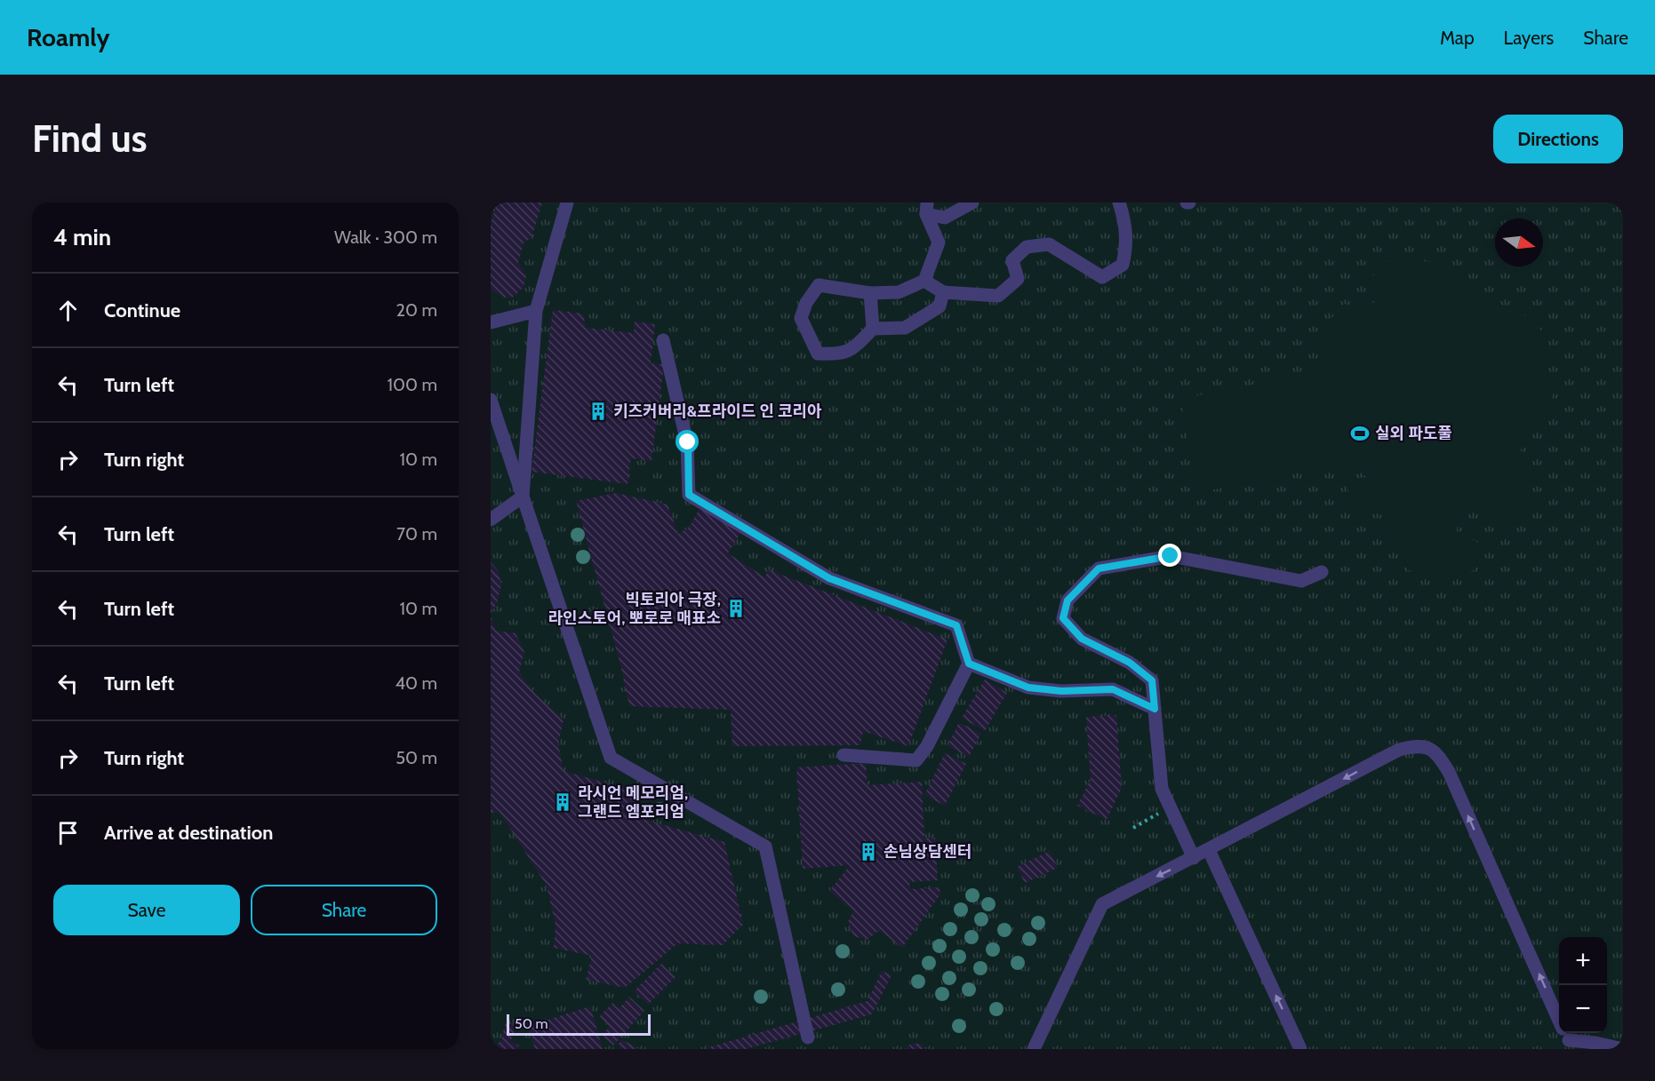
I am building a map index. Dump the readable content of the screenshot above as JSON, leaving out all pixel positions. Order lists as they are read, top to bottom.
{
  "places": {
    "building": [
      "키즈커버리&프라이드 인 코리아",
      "빅토리아 극장, 라인스토어, 뽀로로 매표소",
      "라시언 메모리엄, 그랜드 엠포리엄",
      "손님상담센터"
    ],
    "sports": ["실외 파도풀"]
  },
  "scale_bar": "50 m",
  "north": "right",
  "page": {
    "header": "Roamly",
    "nav": ["Map", "Layers", "Share"],
    "buttons": [
      "Directions",
      ["Save", "Share"]
    ],
    "title": "Find us",
    "heading": ["4 min", "Walk · 300 m"],
    "list": [
      ["Continue", "20 m"],
      ["Turn left", "100 m"],
      ["Turn right", "10 m"],
      ["Turn left", "70 m"],
      ["Turn left", "10 m"],
      ["Turn left", "40 m"],
      ["Turn right", "50 m"],
      "Arrive at destination"
    ],
    "map_buttons": ["+", "−"],
    "scale": "50 m"
  }
}
